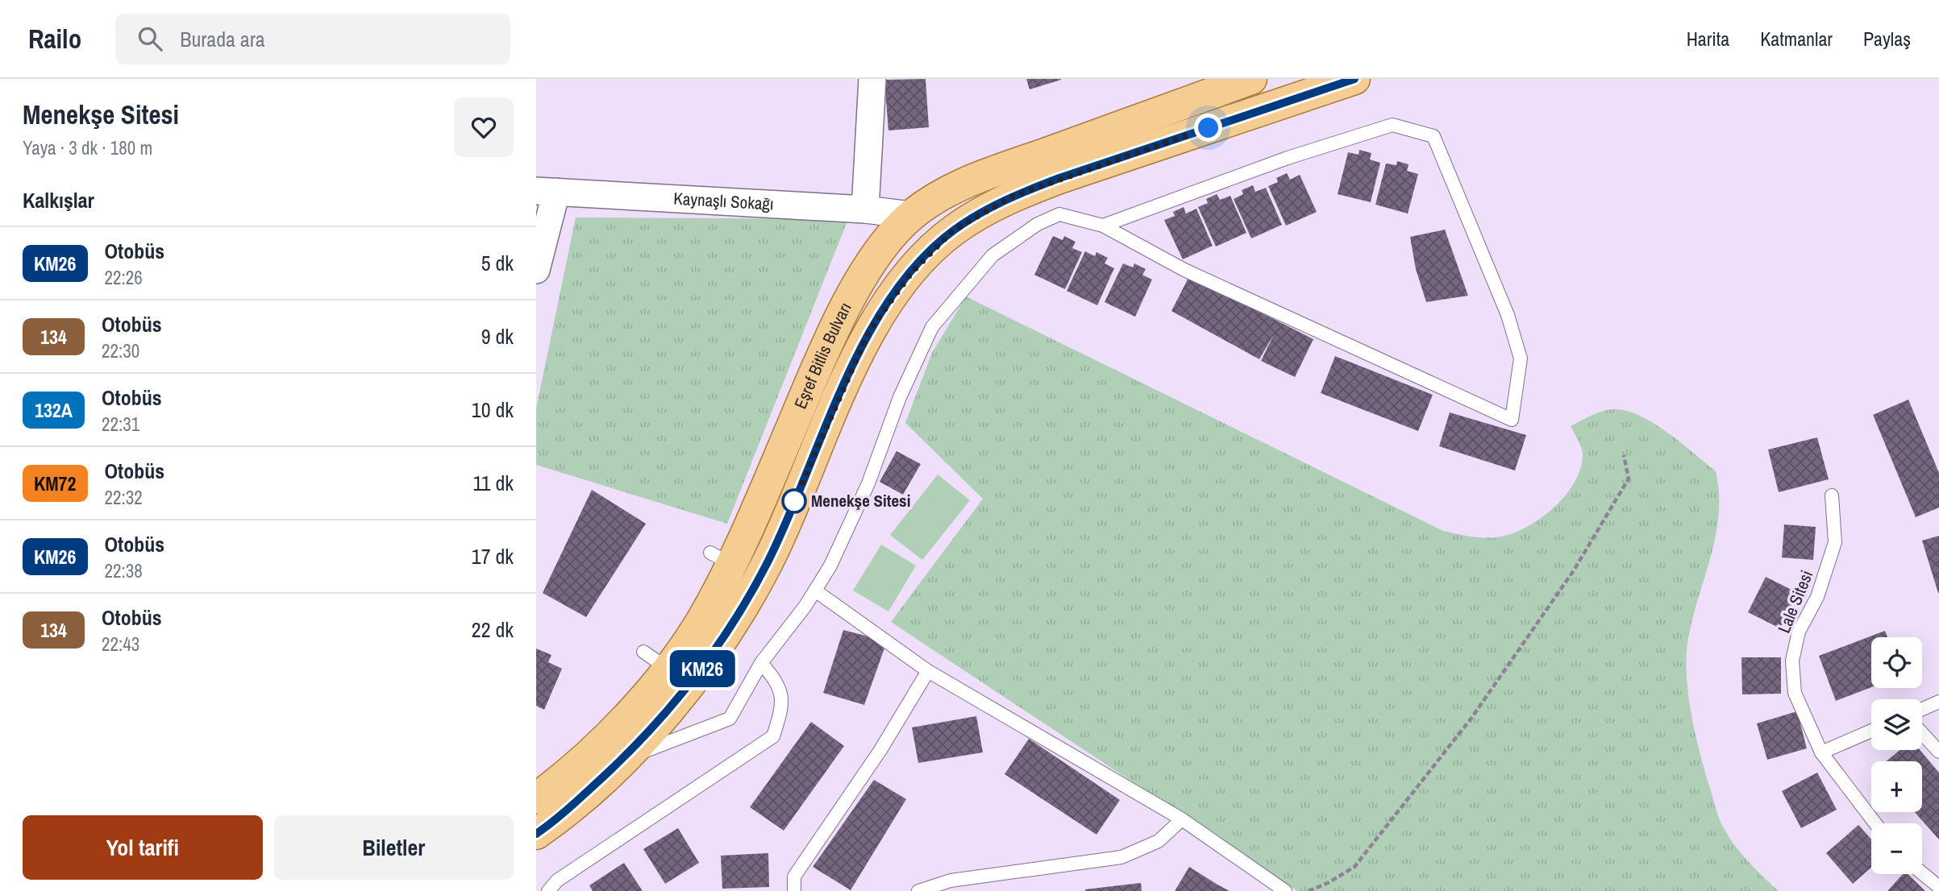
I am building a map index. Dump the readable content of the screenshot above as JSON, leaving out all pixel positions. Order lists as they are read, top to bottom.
{
  "streets": {
    "main road": ["Eşref Bitlis Bulvarı"],
    "street": ["Kaynaşlı Sokağı"],
    "lane": ["Lale Sitesi"]
  },
  "crossings": [
    ["Kaynaşlı Sokağı", "Eşref Bitlis Bulvarı"]
  ],
  "places": ["Menekşe Sitesi"],
  "lines": ["bus line KM26"],
  "page": {
    "header": "Railo",
    "search": "Burada ara",
    "nav": ["Harita", "Katmanlar", "Paylaş"],
    "heading": [
      ["Menekşe Sitesi", "Yaya · 3 dk · 180 m"],
      "Kalkışlar"
    ],
    "on_map": "KM26",
    "list": [
      {
        "mark": "KM26",
        "name": "Otobüs",
        "note": "22:26",
        "value": "5 dk"
      },
      {
        "mark": "134",
        "name": "Otobüs",
        "note": "22:30",
        "value": "9 dk"
      },
      {
        "mark": "132A",
        "name": "Otobüs",
        "note": "22:31",
        "value": "10 dk"
      },
      {
        "mark": "KM72",
        "name": "Otobüs",
        "note": "22:32",
        "value": "11 dk"
      },
      {
        "mark": "KM26",
        "name": "Otobüs",
        "note": "22:38",
        "value": "17 dk"
      },
      {
        "mark": "134",
        "name": "Otobüs",
        "note": "22:43",
        "value": "22 dk"
      }
    ],
    "map_buttons": ["+", "−"],
    "buttons": ["Yol tarifi", "Biletler"]
  }
}
